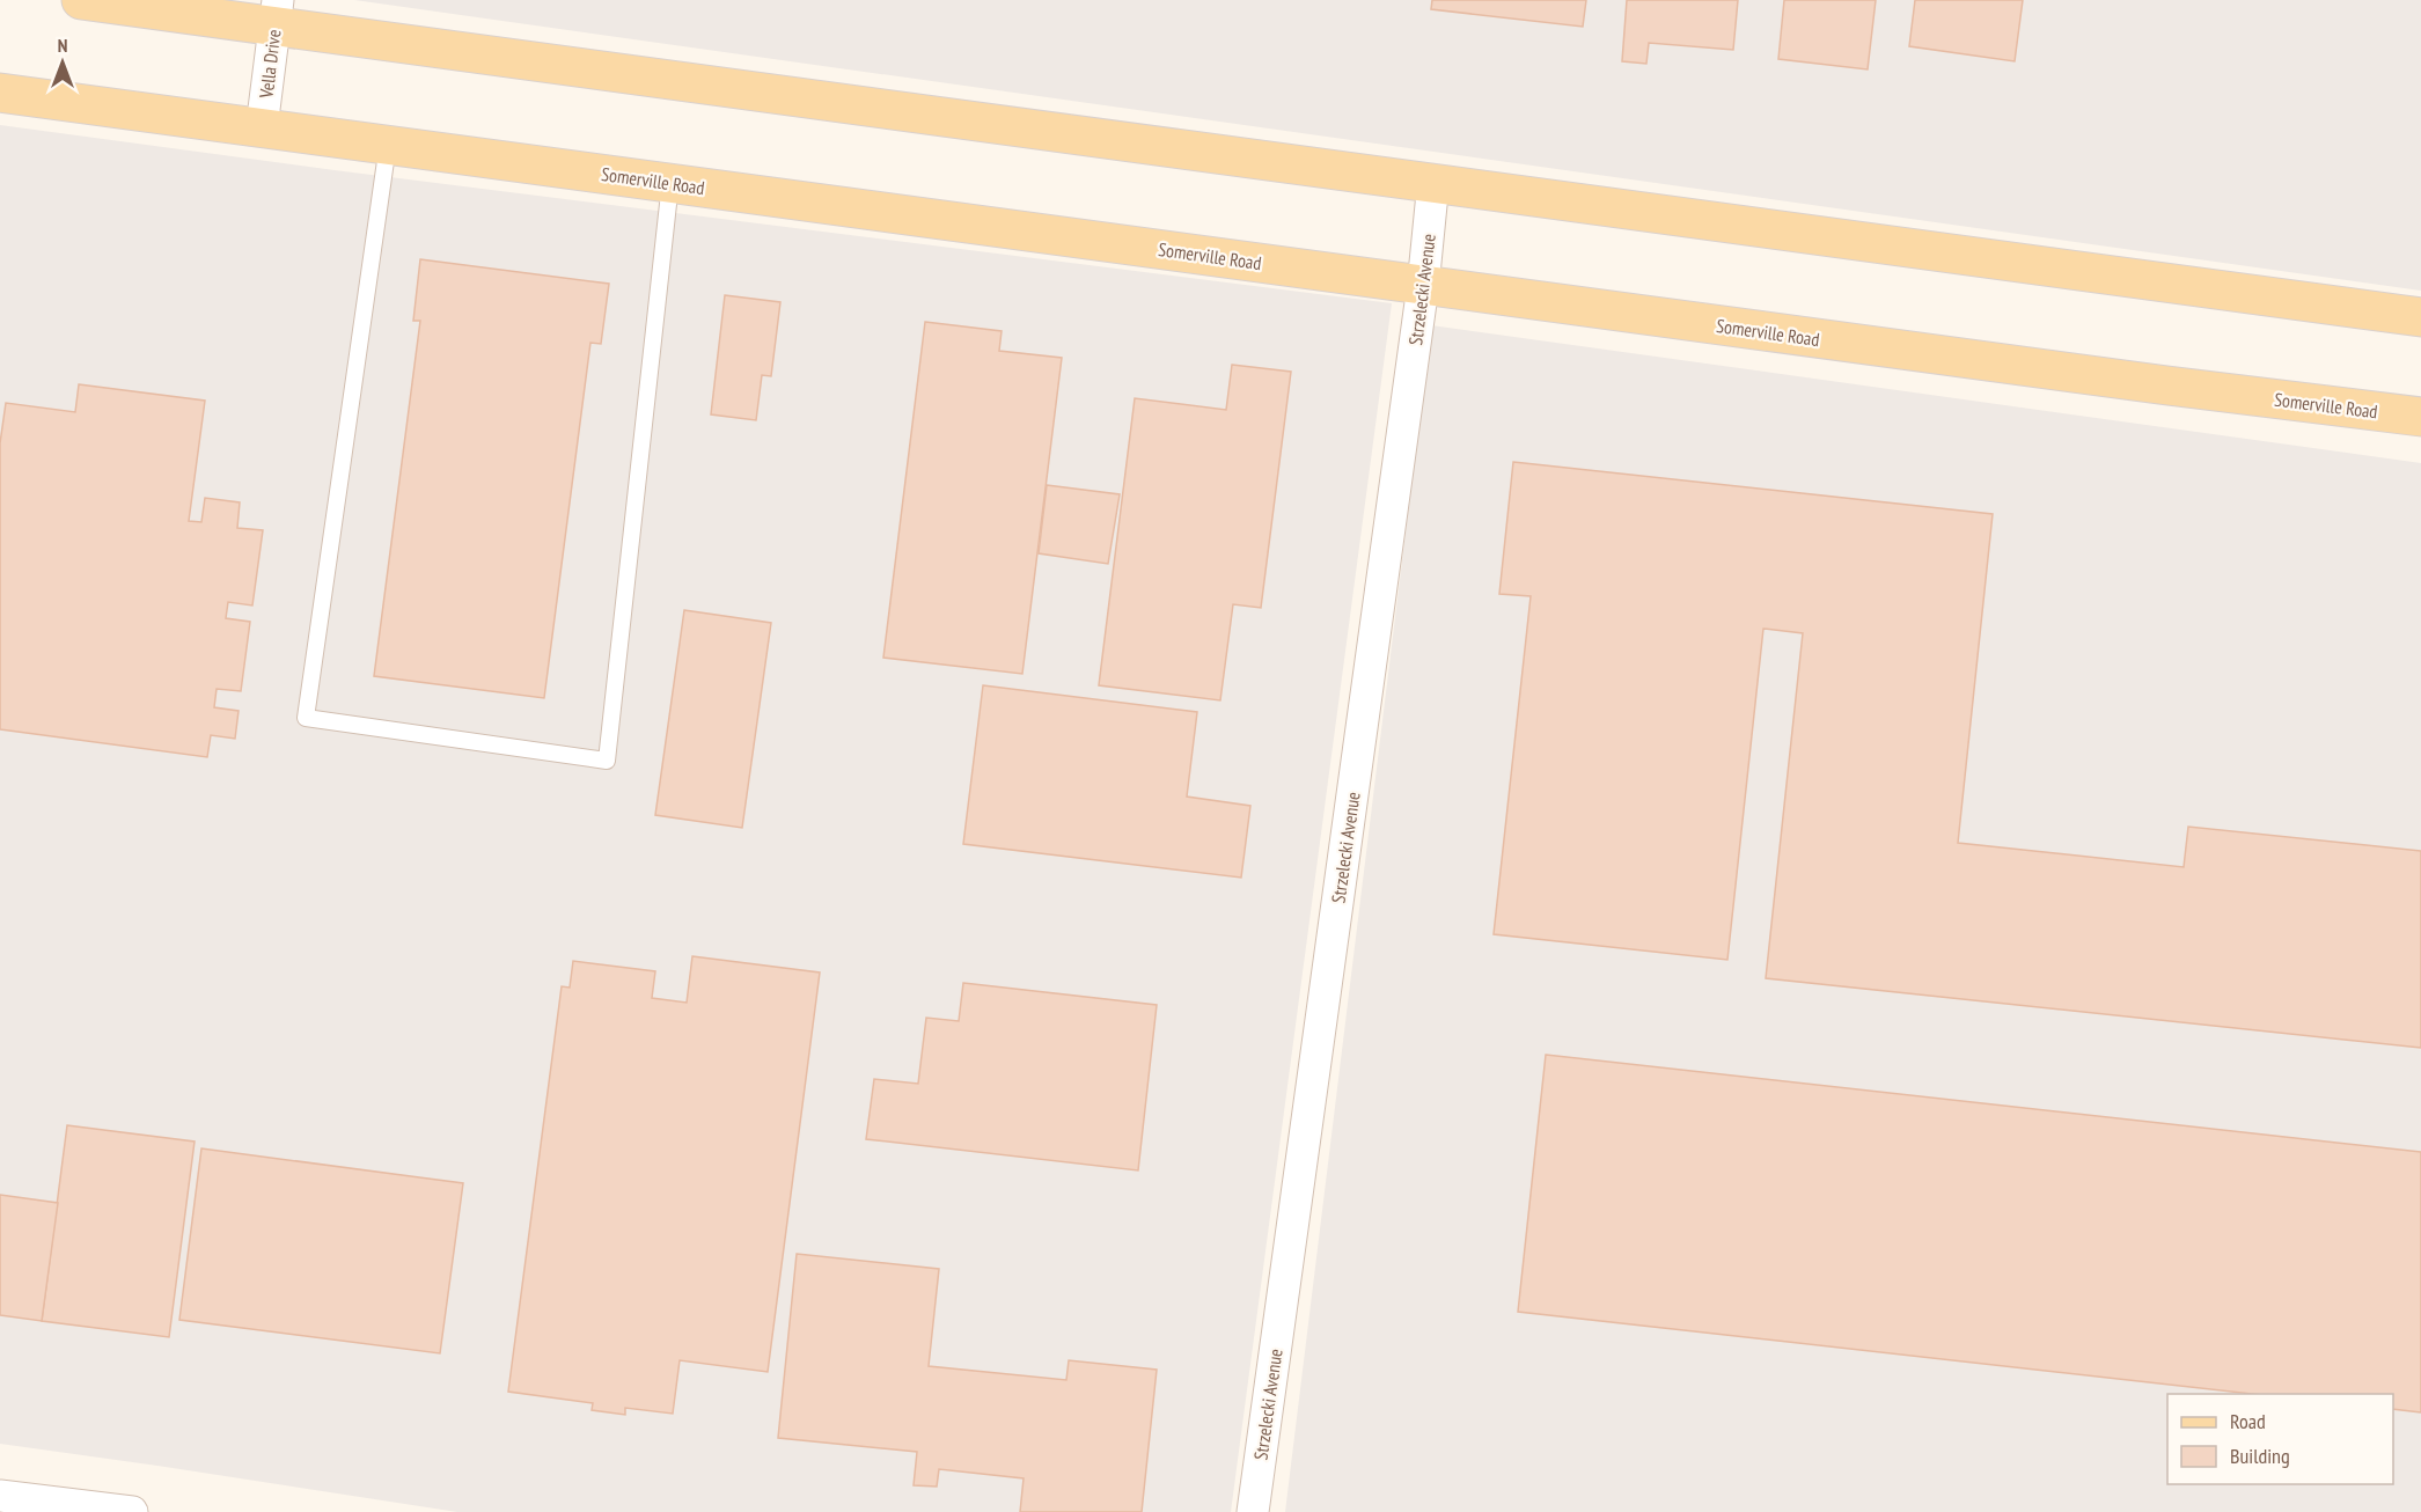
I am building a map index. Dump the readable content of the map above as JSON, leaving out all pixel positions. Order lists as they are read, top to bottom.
{
  "streets": {
    "main road": ["Somerville Road"],
    "street": ["Vella Drive", "Strzelecki Avenue"]
  },
  "crossings": [
    ["Vella Drive", "Somerville Road"],
    ["Somerville Road", "Strzelecki Avenue"]
  ],
  "legend": ["Road", "Building"],
  "north": "top"
}
